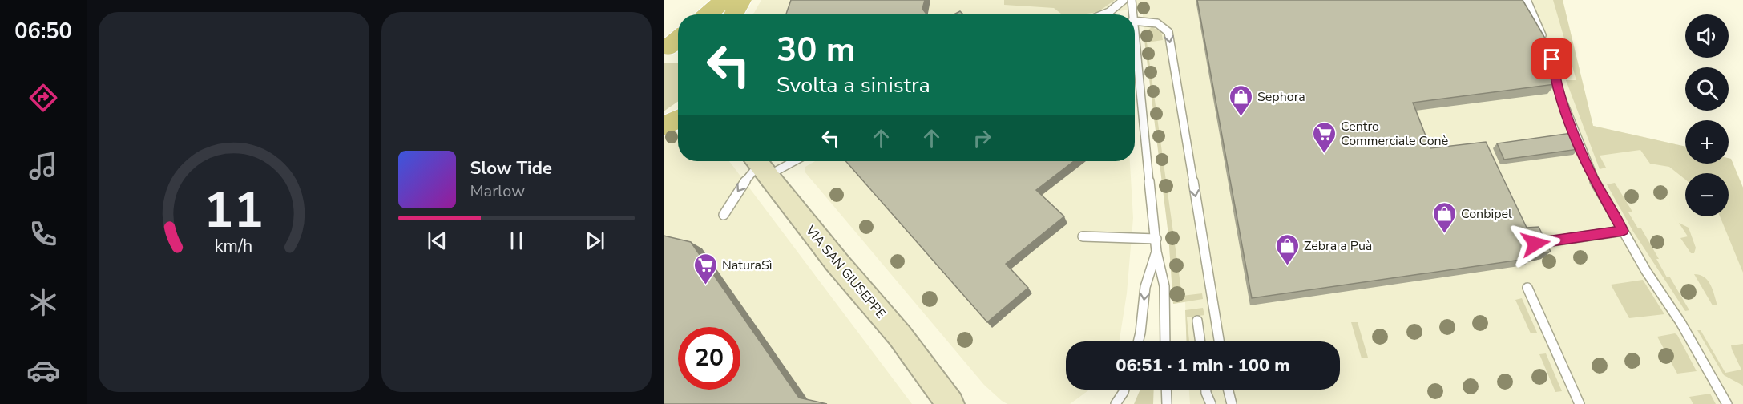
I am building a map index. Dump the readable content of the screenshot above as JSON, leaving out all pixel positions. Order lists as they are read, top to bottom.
{
  "streets": {
    "street": ["VIA SAN GIUSEPPE"]
  },
  "places": {
    "shop": ["Sephora", "Conbipel", "Zebra a Puà"],
    "supermarket": ["Centro Commerciale Conè", "NaturaSì"]
  },
  "page": {
    "tabs": "06:50",
    "map_buttons": ["+", "−"],
    "turn": ["30 m", "Svolta a sinistra"],
    "song": ["Slow Tide", "Marlow"],
    "limit": "20",
    "trip": "06:51 · 1 min · 100 m",
    "gauge": ["11", "km/h"]
  }
}
